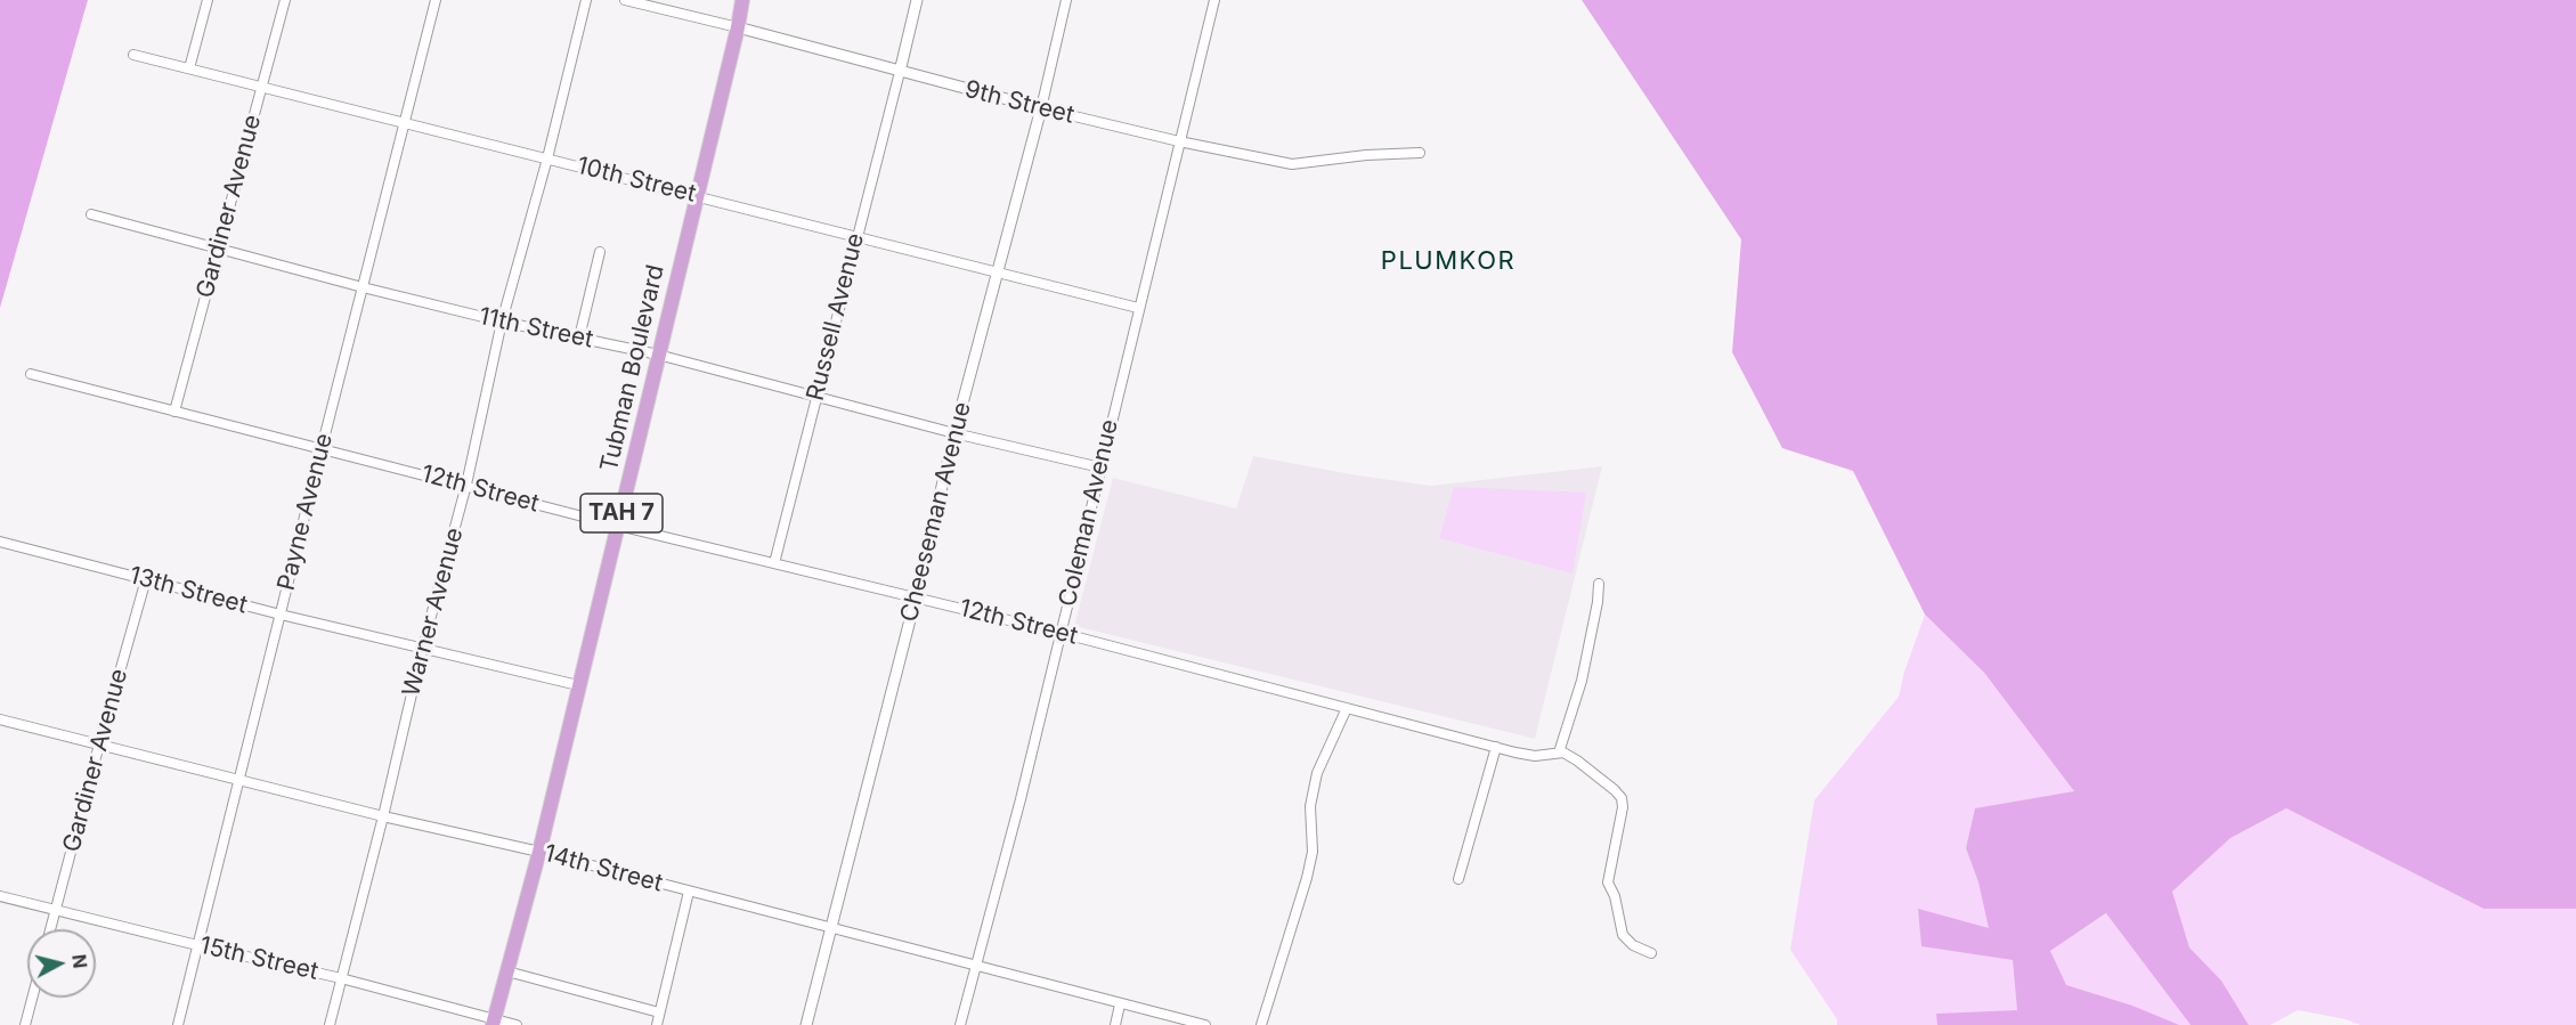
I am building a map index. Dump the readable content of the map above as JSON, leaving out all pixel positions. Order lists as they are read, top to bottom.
{
  "streets": {
    "highway": ["Tubman Boulevard", "TAH 7"],
    "street": [
      "9th Street",
      "10th Street",
      "Gardiner Avenue",
      "Russell Avenue",
      "11th Street",
      "12th Street",
      "Payne Avenue",
      "Cheeseman Avenue",
      "Coleman Avenue",
      "13th Street",
      "Warner Avenue",
      "14th Street",
      "15th Street"
    ]
  },
  "crossings": [
    ["9th Street", "Russell Avenue"],
    ["9th Street", "Tubman Boulevard"],
    ["9th Street", "Cheeseman Avenue"],
    ["9th Street", "Coleman Avenue"],
    ["10th Street", "Gardiner Avenue"],
    ["10th Street", "Russell Avenue"],
    ["10th Street", "Tubman Boulevard"],
    ["10th Street", "Payne Avenue"],
    ["10th Street", "Cheeseman Avenue"],
    ["10th Street", "Coleman Avenue"],
    ["10th Street", "Warner Avenue"],
    ["Gardiner Avenue", "11th Street"],
    ["Gardiner Avenue", "12th Street"],
    ["Gardiner Avenue", "13th Street"],
    ["Gardiner Avenue", "14th Street"],
    ["Gardiner Avenue", "15th Street"],
    ["Russell Avenue", "11th Street"],
    ["Russell Avenue", "12th Street"],
    ["11th Street", "Tubman Boulevard"],
    ["11th Street", "Payne Avenue"],
    ["11th Street", "Cheeseman Avenue"],
    ["11th Street", "Coleman Avenue"],
    ["11th Street", "Warner Avenue"],
    ["Tubman Boulevard", "12th Street"],
    ["Tubman Boulevard", "13th Street"],
    ["Tubman Boulevard", "14th Street"],
    ["Tubman Boulevard", "15th Street"],
    ["12th Street", "Payne Avenue"],
    ["12th Street", "Cheeseman Avenue"],
    ["12th Street", "Coleman Avenue"],
    ["12th Street", "Warner Avenue"],
    ["Payne Avenue", "13th Street"],
    ["Payne Avenue", "14th Street"],
    ["Payne Avenue", "15th Street"],
    ["Cheeseman Avenue", "14th Street"],
    ["Coleman Avenue", "14th Street"],
    ["13th Street", "Warner Avenue"],
    ["Warner Avenue", "14th Street"],
    ["Warner Avenue", "15th Street"]
  ],
  "districts": ["PLUMKOR"],
  "north": "right"
}
